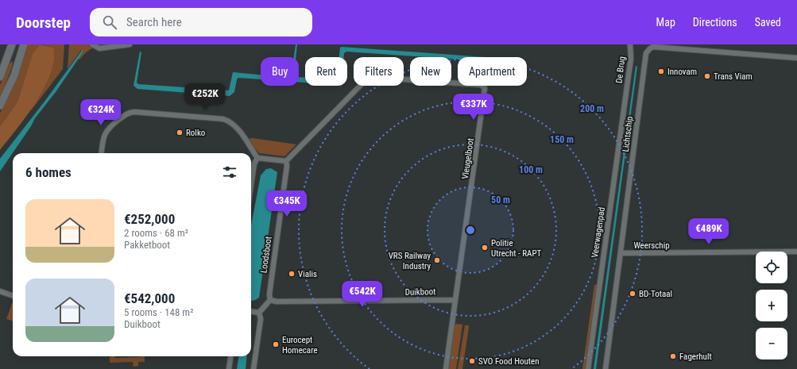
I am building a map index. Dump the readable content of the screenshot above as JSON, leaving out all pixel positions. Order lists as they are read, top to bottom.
{
  "streets": {
    "street": [
      "De Brug",
      "Lichtschip",
      "Vleugelboot",
      "Veerwagenpad",
      "Weerschip",
      "Loodsboot",
      "Duikboot"
    ]
  },
  "crossings": [
    ["De Brug", "Veerwagenpad"],
    ["Lichtschip", "Weerschip"],
    ["Vleugelboot", "Loodsboot"],
    ["Vleugelboot", "Duikboot"],
    ["Loodsboot", "Duikboot"]
  ],
  "places": [
    "Innovam",
    "Trans Viam",
    "Rolko",
    "Politie Utrecht - RAPT",
    "VRS Railway Industry",
    "Vialis",
    "BD-Totaal",
    "Eurocept Homecare",
    "Fagerhult",
    "SVO Food Houten"
  ],
  "page": {
    "header": "Doorstep",
    "search": "Search here",
    "nav": ["Map", "Directions", "Saved"],
    "chip": [
      "Buy",
      "Rent",
      "Filters",
      "New",
      "Apartment"
    ],
    "price": [
      "€252K",
      "€337K",
      "€324K",
      "€345K",
      "€489K",
      "€542K"
    ],
    "heading": "6 homes",
    "list": [
      {
        "name": "€252,000",
        "note": "2 rooms · 68 m² · Pakketboot"
      },
      {
        "name": "€542,000",
        "note": "5 rooms · 148 m² · Duikboot"
      }
    ],
    "map_buttons": ["+", "−"]
  },
  "rings": [
    "200 m",
    "150 m",
    "100 m",
    "50 m"
  ]
}
